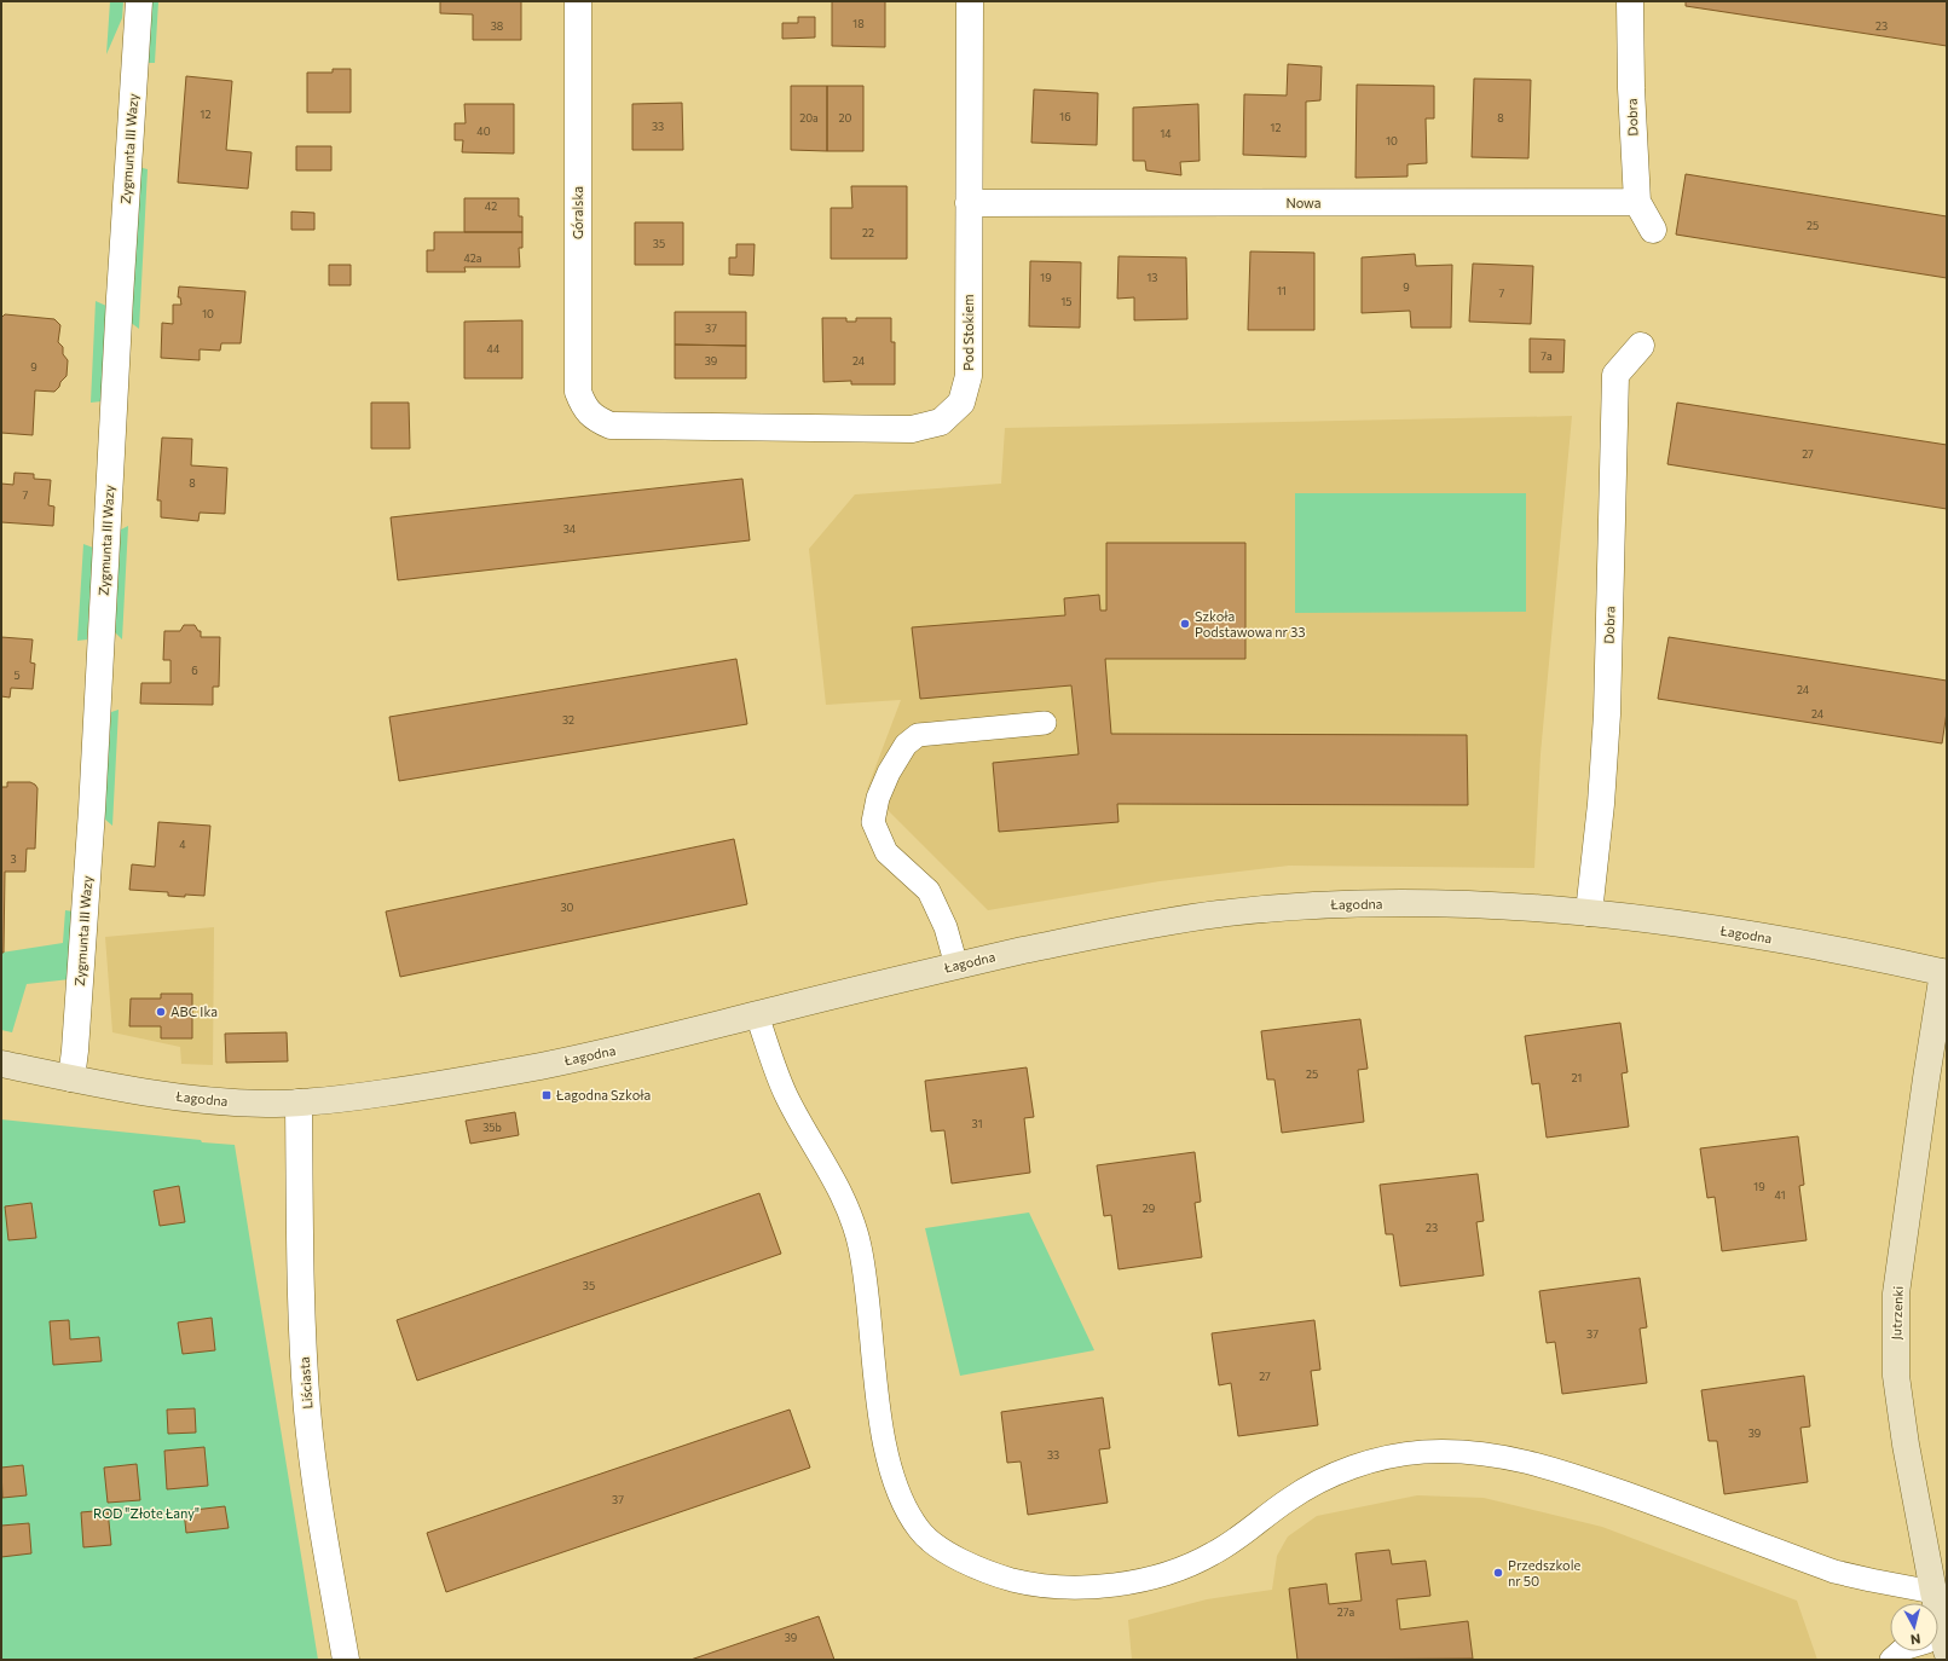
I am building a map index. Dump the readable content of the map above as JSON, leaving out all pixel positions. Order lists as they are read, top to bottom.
{
  "streets": {
    "street": [
      "Dobra",
      "Zygmunta III Wazy",
      "Nowa",
      "Góralska",
      "Pod Stokiem",
      "Łagodna",
      "Jutrzenki",
      "Liściasta"
    ]
  },
  "crossings": [
    ["Dobra", "Nowa"],
    ["Dobra", "Łagodna"],
    ["Zygmunta III Wazy", "Łagodna"],
    ["Nowa", "Pod Stokiem"],
    ["Góralska", "Pod Stokiem"],
    ["Łagodna", "Jutrzenki"],
    ["Łagodna", "Liściasta"]
  ],
  "parks": ["ROD \"Złote Łany\""],
  "places": {
    "other": ["Szkoła Podstawowa nr 33", "ABC Ika", "Przedszkole nr 50"],
    "transit": ["Łagodna Szkoła"]
  },
  "house_numbers": [
    "18",
    "38",
    "23",
    "12",
    "16",
    "20a",
    "20",
    "8",
    "33",
    "12",
    "40",
    "14",
    "10",
    "42",
    "25",
    "22",
    "35",
    "42a",
    "19",
    "13",
    "9",
    "11",
    "7",
    "15",
    "10",
    "37",
    "44",
    "7a",
    "39",
    "24",
    "9",
    "27",
    "8",
    "7",
    "34",
    "6",
    "5",
    "24",
    "24",
    "32",
    "4",
    "3",
    "30",
    "25",
    "21",
    "31",
    "35b",
    "19",
    "41",
    "29",
    "23",
    "35",
    "37",
    "27",
    "39",
    "33",
    "37",
    "27a",
    "39"
  ],
  "north": "bottom"
}
